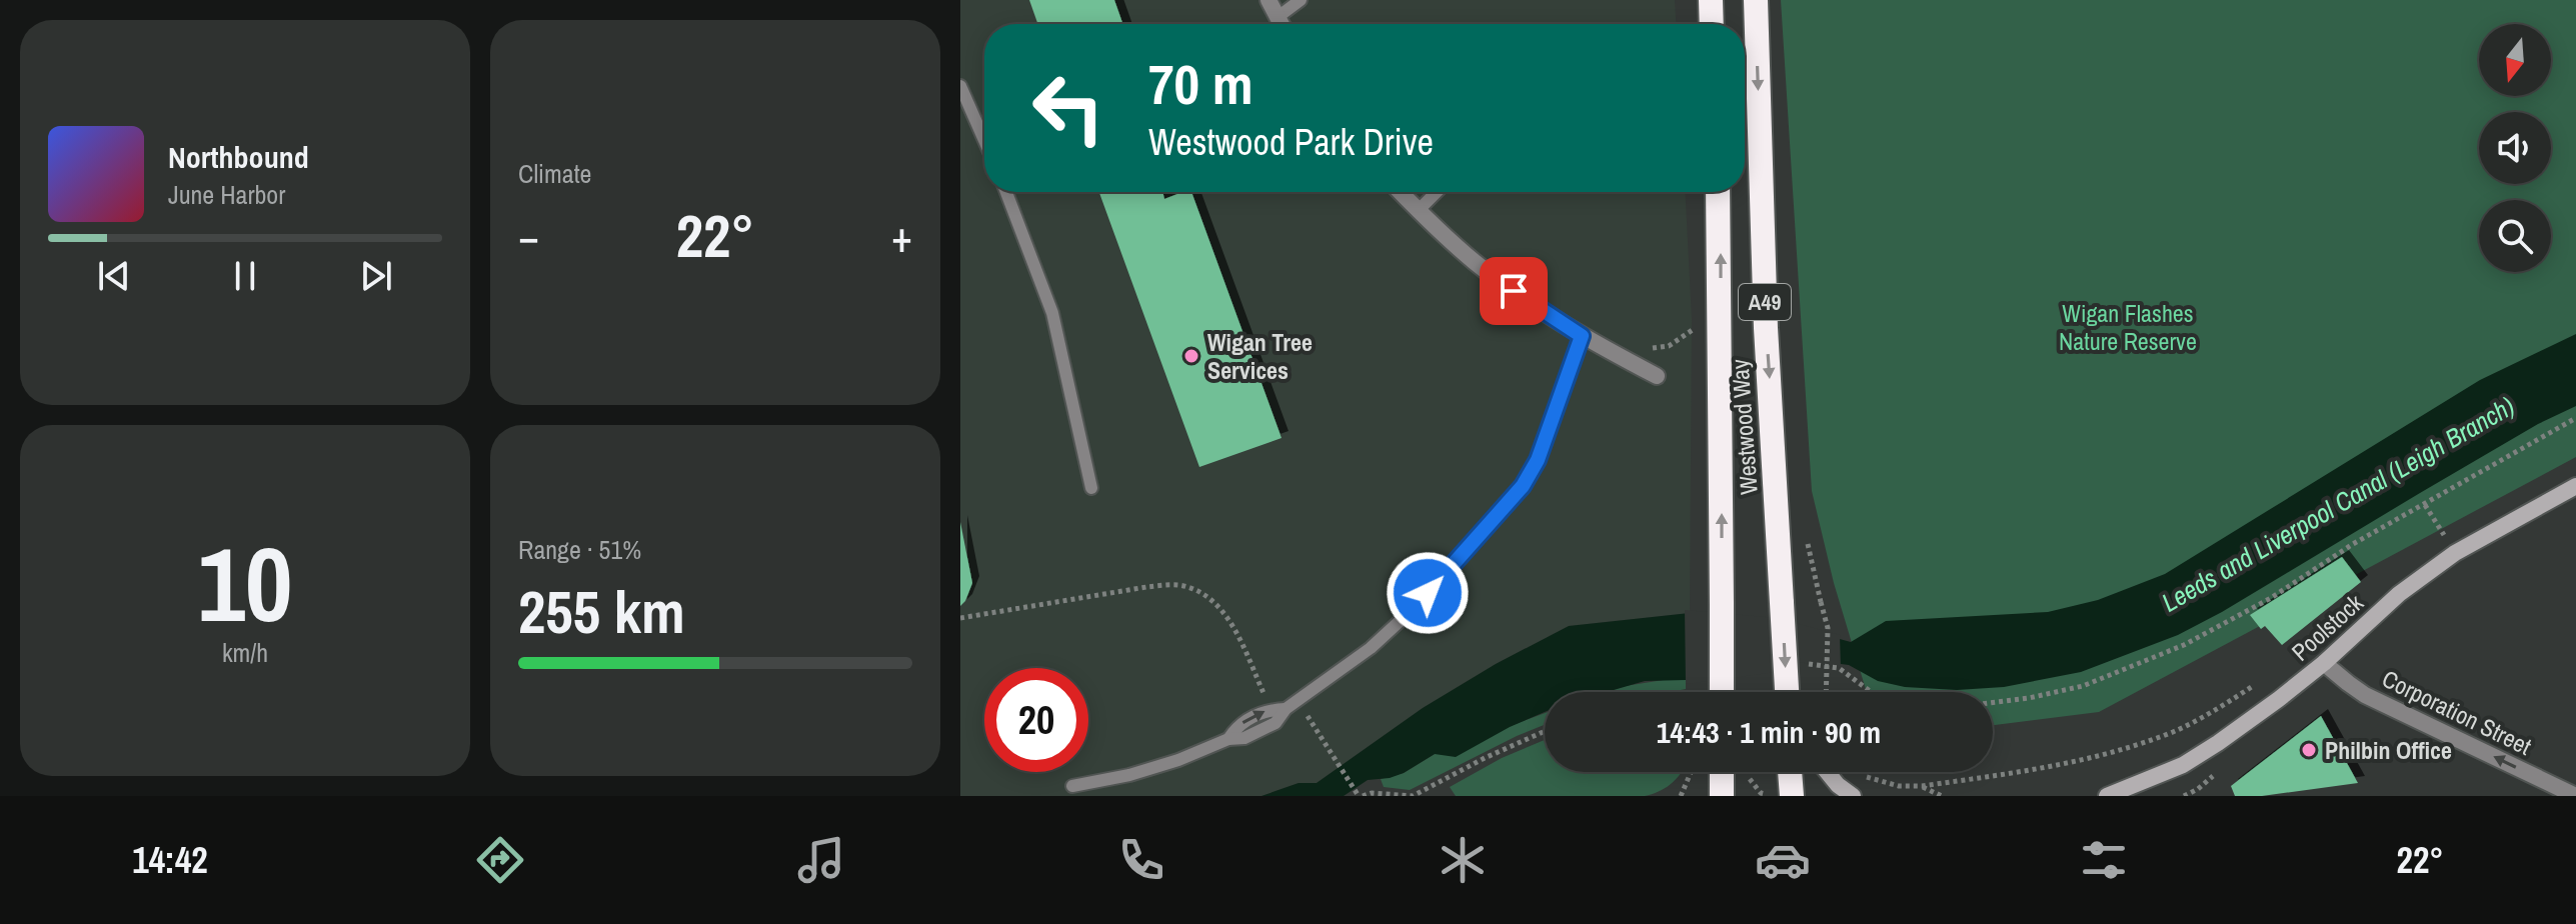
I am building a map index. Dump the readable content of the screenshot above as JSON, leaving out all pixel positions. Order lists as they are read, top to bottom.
{
  "streets": {
    "highway": ["A49", "Westwood Way"],
    "main road": ["Poolstock"],
    "street": ["Corporation Street"]
  },
  "crossings": [
    ["Poolstock", "Corporation Street"]
  ],
  "one_way": ["Corporation Street"],
  "water": ["Leeds and Liverpool Canal (Leigh Branch)"],
  "parks": ["Wigan Flashes Nature Reserve"],
  "places": ["Wigan Tree Services", "Philbin Office"],
  "north": "bottom",
  "page": {
    "tile": [
      "Climate",
      ["10", "km/h"],
      ["Range · 51%", "255 km"]
    ],
    "turn": ["70 m", "Westwood Park Drive"],
    "song": ["Northbound", "June Harbor"],
    "heat": ["−", "22°", "+"],
    "limit": "20",
    "trip": "14:43 · 1 min · 90 m",
    "tabs": ["14:42", "22°"]
  }
}
